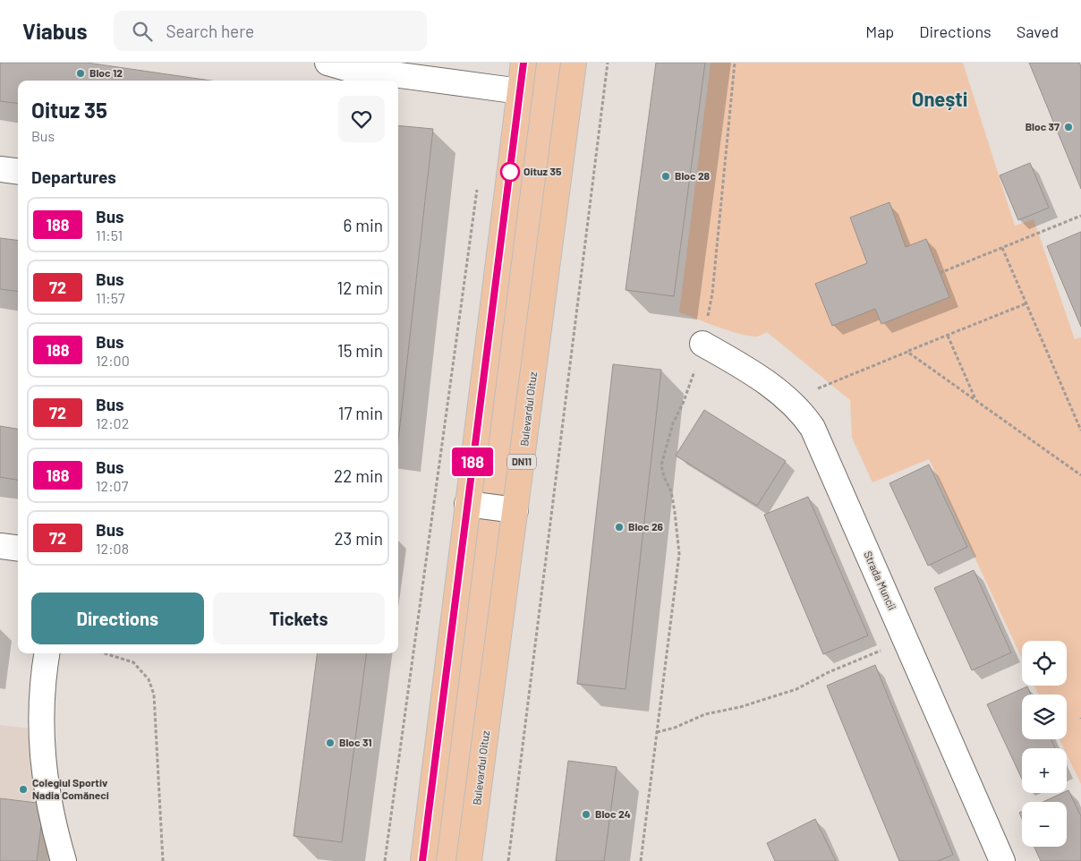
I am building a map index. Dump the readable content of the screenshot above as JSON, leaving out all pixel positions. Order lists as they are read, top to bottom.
{
  "streets": {
    "main road": ["Bulevardul Oituz", "DN11"],
    "street": ["Strada Muncii"]
  },
  "districts": ["Onești"],
  "places": [
    "Bloc 12",
    "Bloc 37",
    "Oituz 35",
    "Bloc 28",
    "Bloc 26",
    "Bloc 31",
    "Colegiul Sportiv Nadia Comăneci",
    "Bloc 24"
  ],
  "lines": ["bus line 188"],
  "page": {
    "header": "Viabus",
    "search": "Search here",
    "nav": ["Map", "Directions", "Saved"],
    "on_map": "188",
    "heading": [
      ["Oituz 35", "Bus"],
      "Departures"
    ],
    "list": [
      {
        "mark": "188",
        "name": "Bus",
        "note": "11:51",
        "value": "6 min"
      },
      {
        "mark": "72",
        "name": "Bus",
        "note": "11:57",
        "value": "12 min"
      },
      {
        "mark": "188",
        "name": "Bus",
        "note": "12:00",
        "value": "15 min"
      },
      {
        "mark": "72",
        "name": "Bus",
        "note": "12:02",
        "value": "17 min"
      },
      {
        "mark": "188",
        "name": "Bus",
        "note": "12:07",
        "value": "22 min"
      },
      {
        "mark": "72",
        "name": "Bus",
        "note": "12:08",
        "value": "23 min"
      }
    ],
    "buttons": ["Directions", "Tickets"],
    "map_buttons": ["+", "−"]
  }
}
